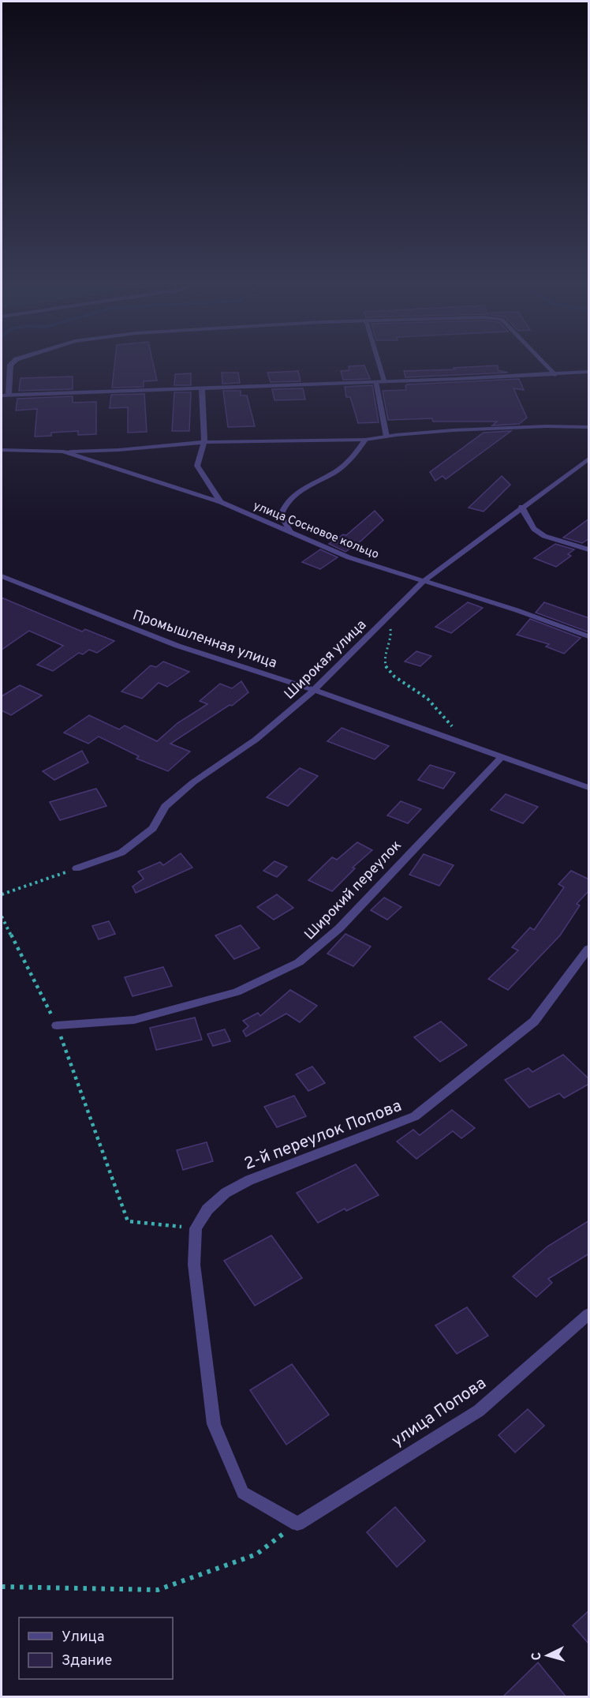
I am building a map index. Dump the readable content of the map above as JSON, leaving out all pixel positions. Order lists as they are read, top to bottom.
{
  "streets": {
    "street": [
      "улица Сосновое кольцо",
      "Промышленная улица",
      "Широкая улица",
      "Широкий переулок",
      "2-й переулок Попова",
      "улица Попова"
    ]
  },
  "crossings": [
    ["улица Сосновое кольцо", "Широкая улица"],
    ["Промышленная улица", "Широкая улица"],
    ["Промышленная улица", "Широкий переулок"]
  ],
  "legend": ["Улица", "Здание"],
  "north": "left"
}
